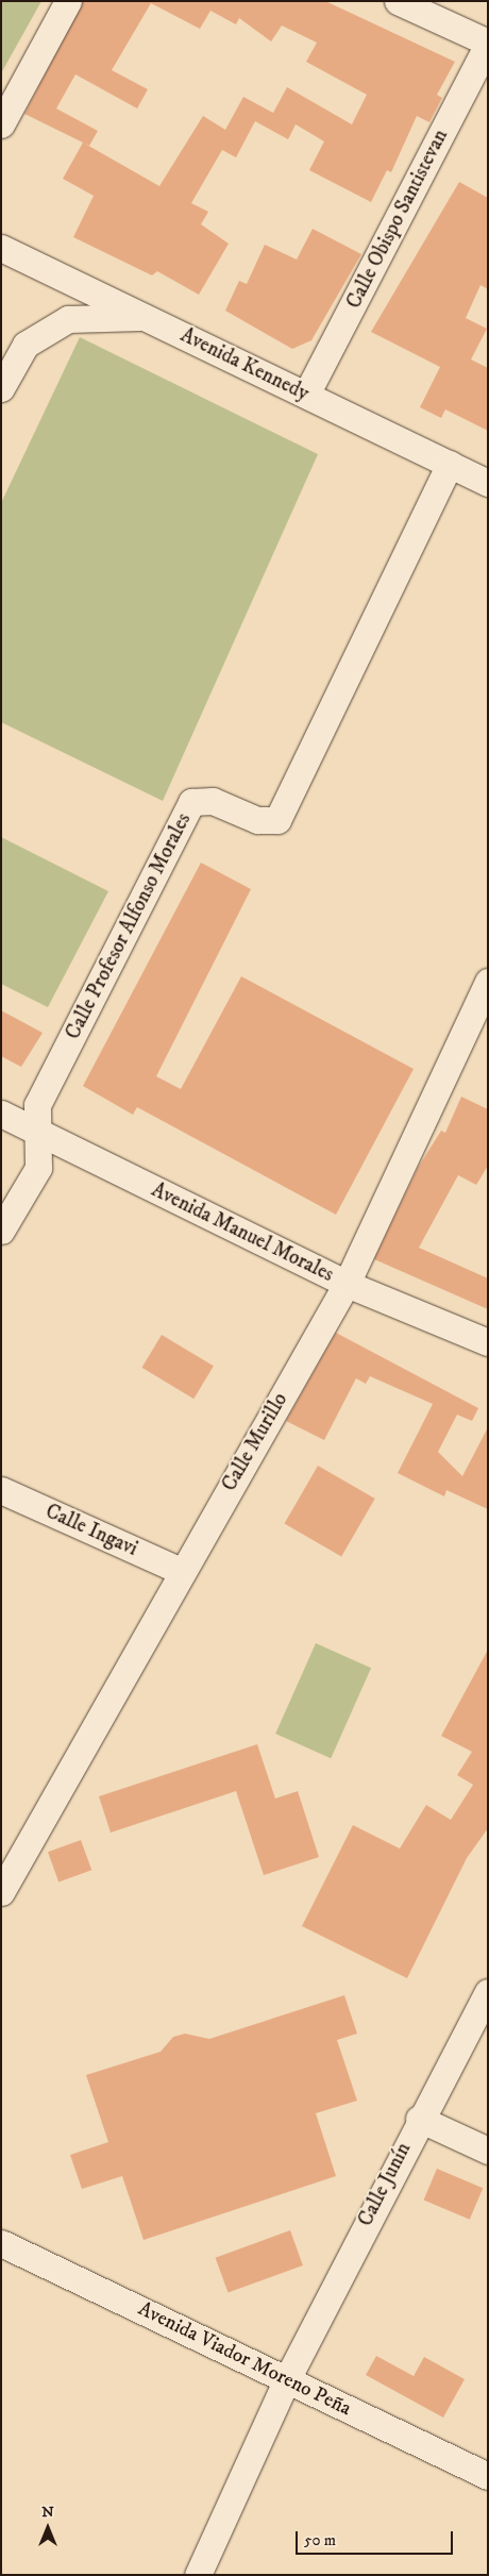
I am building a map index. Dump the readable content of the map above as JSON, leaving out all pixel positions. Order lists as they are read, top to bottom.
{
  "streets": {
    "street": [
      "Calle Obispo Santistevan",
      "Avenida Kennedy",
      "Calle Profesor Alfonso Morales",
      "Avenida Manuel Morales",
      "Calle Murillo",
      "Calle Ingavi",
      "Calle Junín",
      "Avenida Viador Moreno Peña"
    ]
  },
  "crossings": [
    ["Calle Obispo Santistevan", "Avenida Kennedy"],
    ["Avenida Kennedy", "Calle Profesor Alfonso Morales"],
    ["Calle Profesor Alfonso Morales", "Avenida Manuel Morales"],
    ["Avenida Manuel Morales", "Calle Murillo"],
    ["Calle Murillo", "Calle Ingavi"],
    ["Calle Junín", "Avenida Viador Moreno Peña"]
  ],
  "scale_bar": "50 m",
  "north": "top"
}
